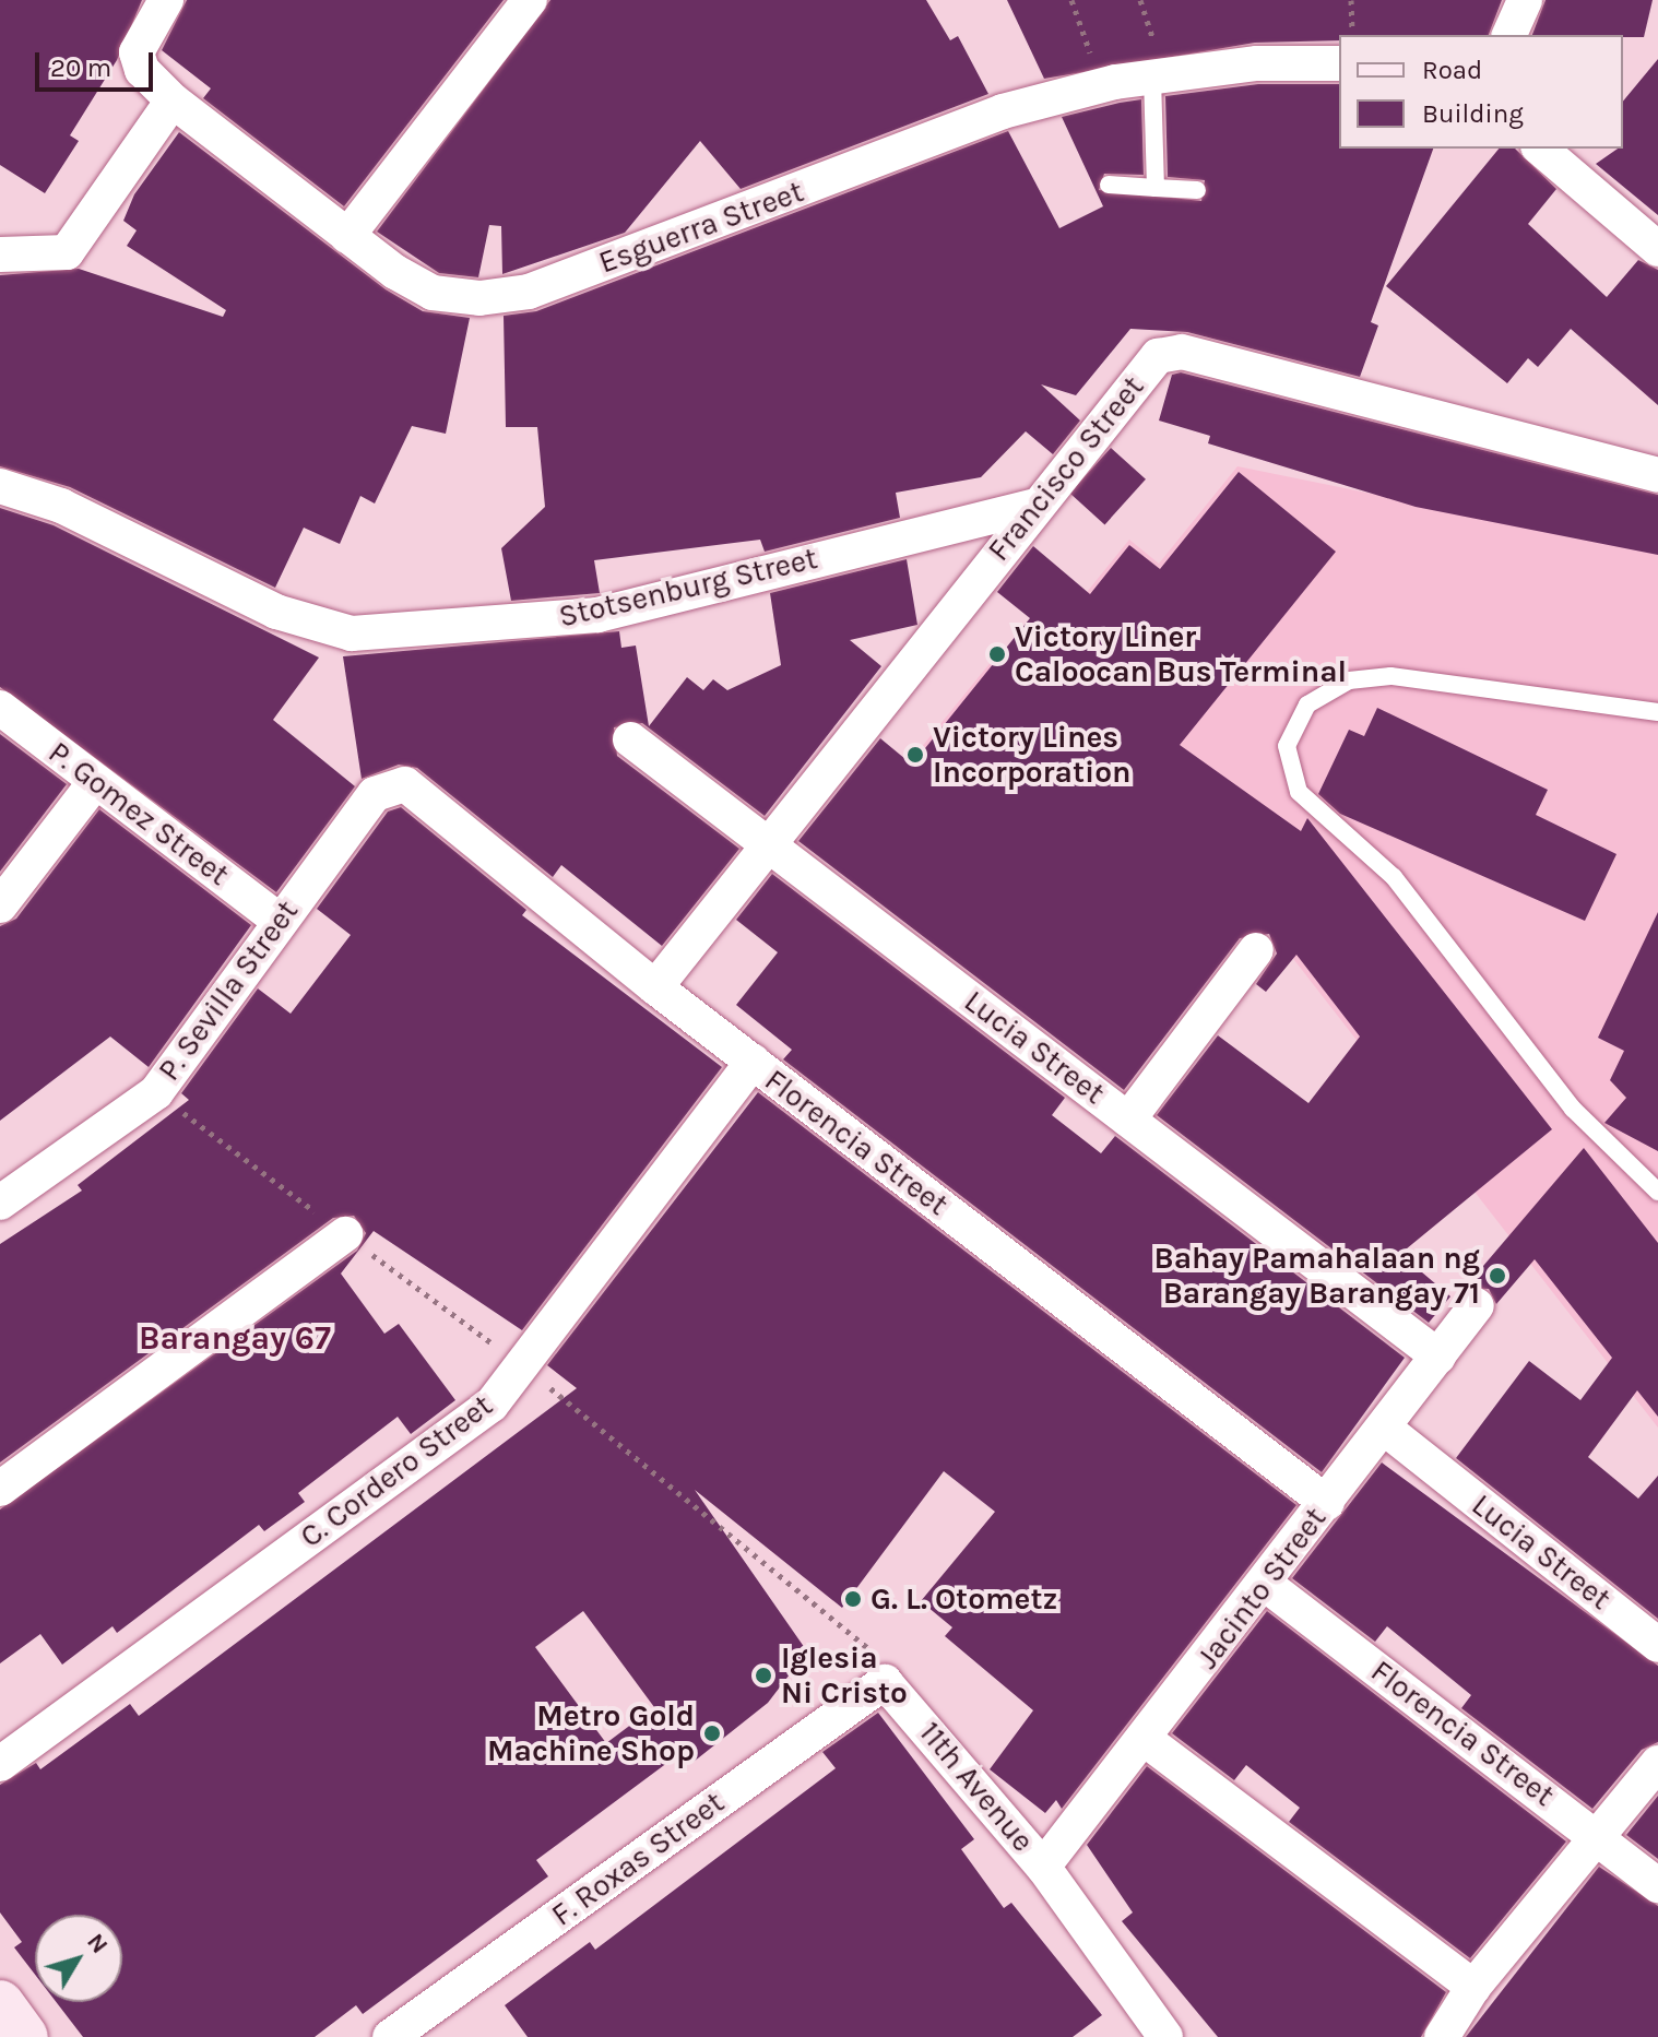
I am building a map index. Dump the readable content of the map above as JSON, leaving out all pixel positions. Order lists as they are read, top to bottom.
{
  "streets": {
    "street": [
      "Esguerra Street",
      "Francisco Street",
      "Stotsenburg Street",
      "P. Gomez Street",
      "P. Sevilla Street",
      "Lucia Street",
      "Florencia Street",
      "C. Cordero Street",
      "Jacinto Street",
      "11th Avenue",
      "F. Roxas Street"
    ]
  },
  "crossings": [
    ["Francisco Street", "Stotsenburg Street"],
    ["Francisco Street", "Lucia Street"],
    ["Francisco Street", "Florencia Street"],
    ["P. Gomez Street", "P. Sevilla Street"],
    ["P. Sevilla Street", "Florencia Street"],
    ["Lucia Street", "Jacinto Street"],
    ["Florencia Street", "C. Cordero Street"],
    ["Florencia Street", "Jacinto Street"],
    ["Jacinto Street", "11th Avenue"],
    ["11th Avenue", "F. Roxas Street"]
  ],
  "districts": ["Barangay 67"],
  "places": [
    "Victory Liner Caloocan Bus Terminal",
    "Victory Lines Incorporation",
    "Bahay Pamahalaan ng Barangay Barangay 71",
    "G. L. Otometz",
    "Iglesia Ni Cristo",
    "Metro Gold Machine Shop"
  ],
  "legend": ["Road", "Building"],
  "scale_bar": "20 m",
  "north": "top right"
}
